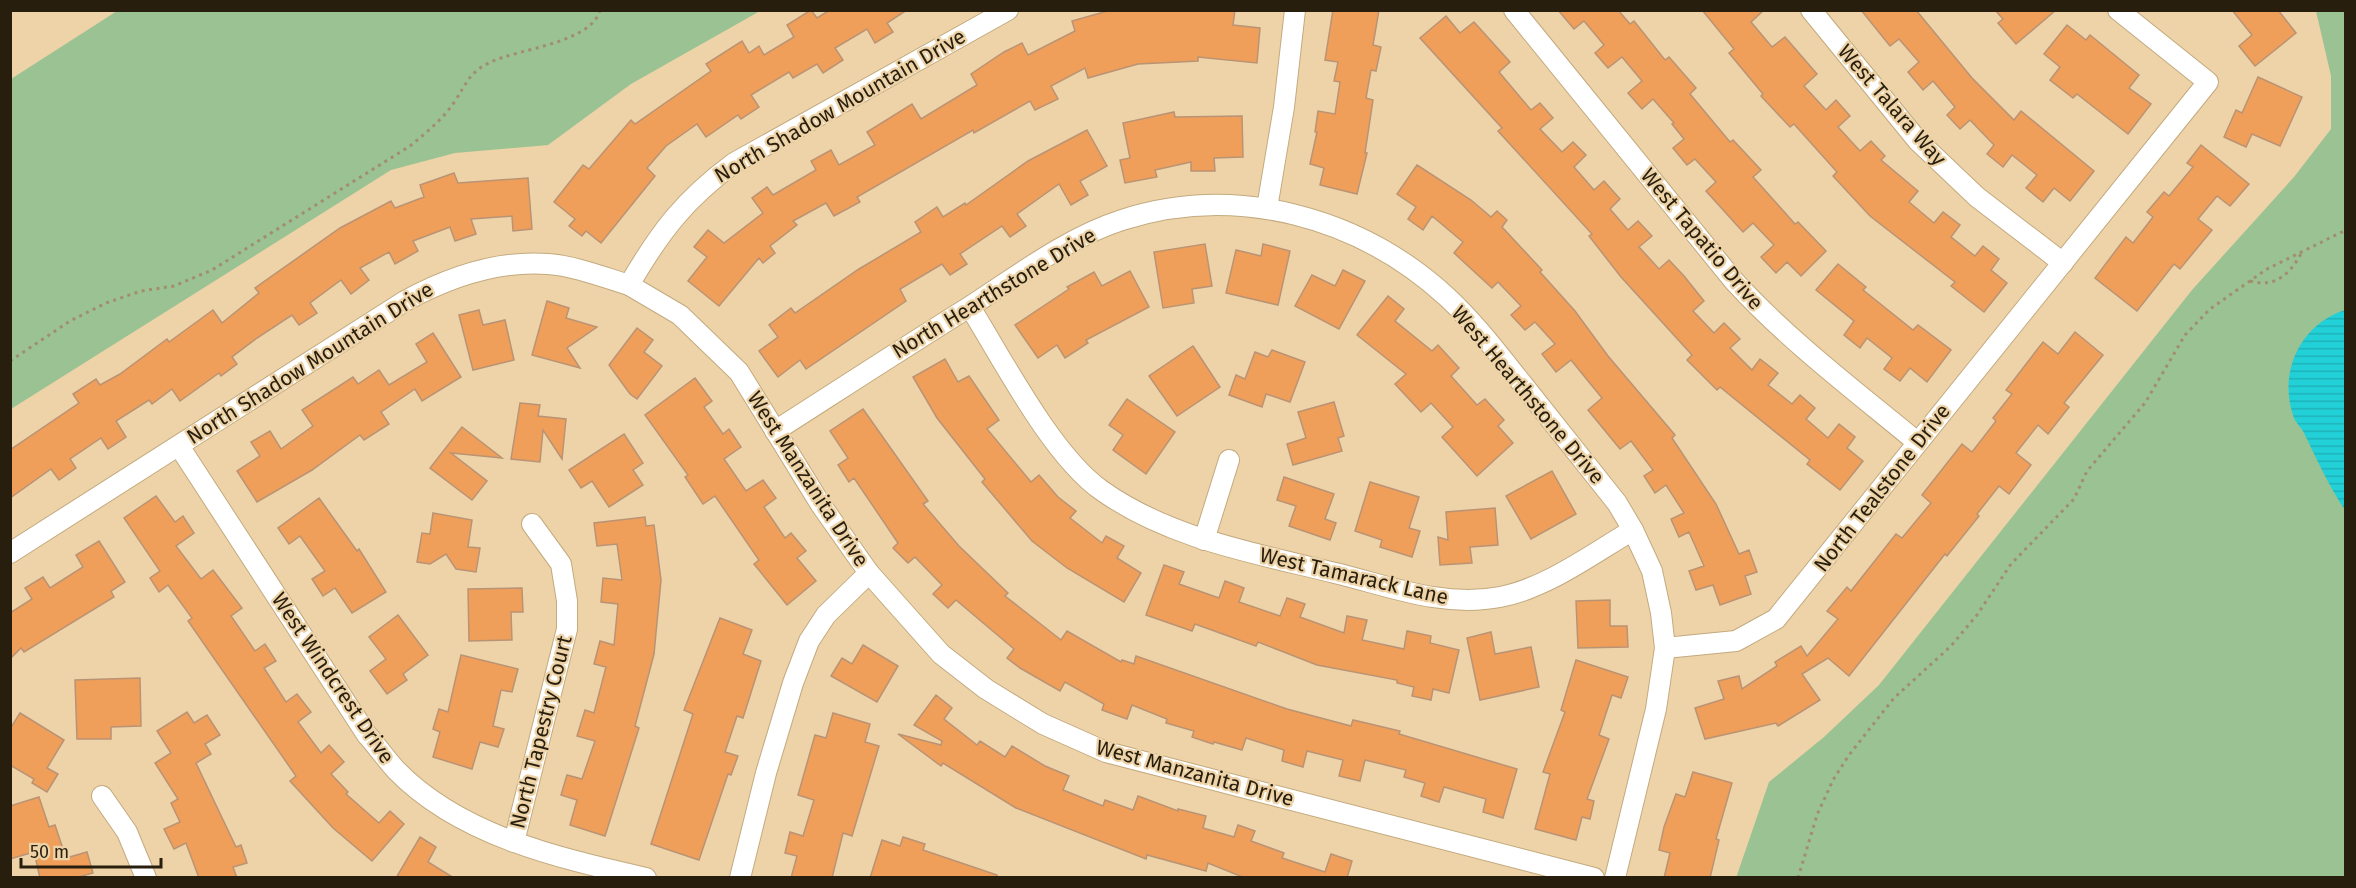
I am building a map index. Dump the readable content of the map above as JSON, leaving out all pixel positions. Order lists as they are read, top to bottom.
{
  "streets": {
    "street": [
      "West Talara Way",
      "North Shadow Mountain Drive",
      "West Tapatio Drive",
      "North Hearthstone Drive",
      "West Hearthstone Drive",
      "West Manzanita Drive",
      "North Tealstone Drive",
      "West Tamarack Lane",
      "West Windcrest Drive",
      "North Tapestry Court"
    ]
  },
  "crossings": [
    ["West Talara Way", "North Tealstone Drive"],
    ["North Shadow Mountain Drive", "West Manzanita Drive"],
    ["North Shadow Mountain Drive", "West Windcrest Drive"],
    ["West Tapatio Drive", "North Tealstone Drive"],
    ["North Hearthstone Drive", "West Hearthstone Drive"],
    ["North Hearthstone Drive", "West Manzanita Drive"],
    ["North Hearthstone Drive", "West Tamarack Lane"],
    ["West Hearthstone Drive", "North Tealstone Drive"],
    ["West Hearthstone Drive", "West Tamarack Lane"],
    ["West Windcrest Drive", "North Tapestry Court"]
  ],
  "scale_bar": "50 m"
}
